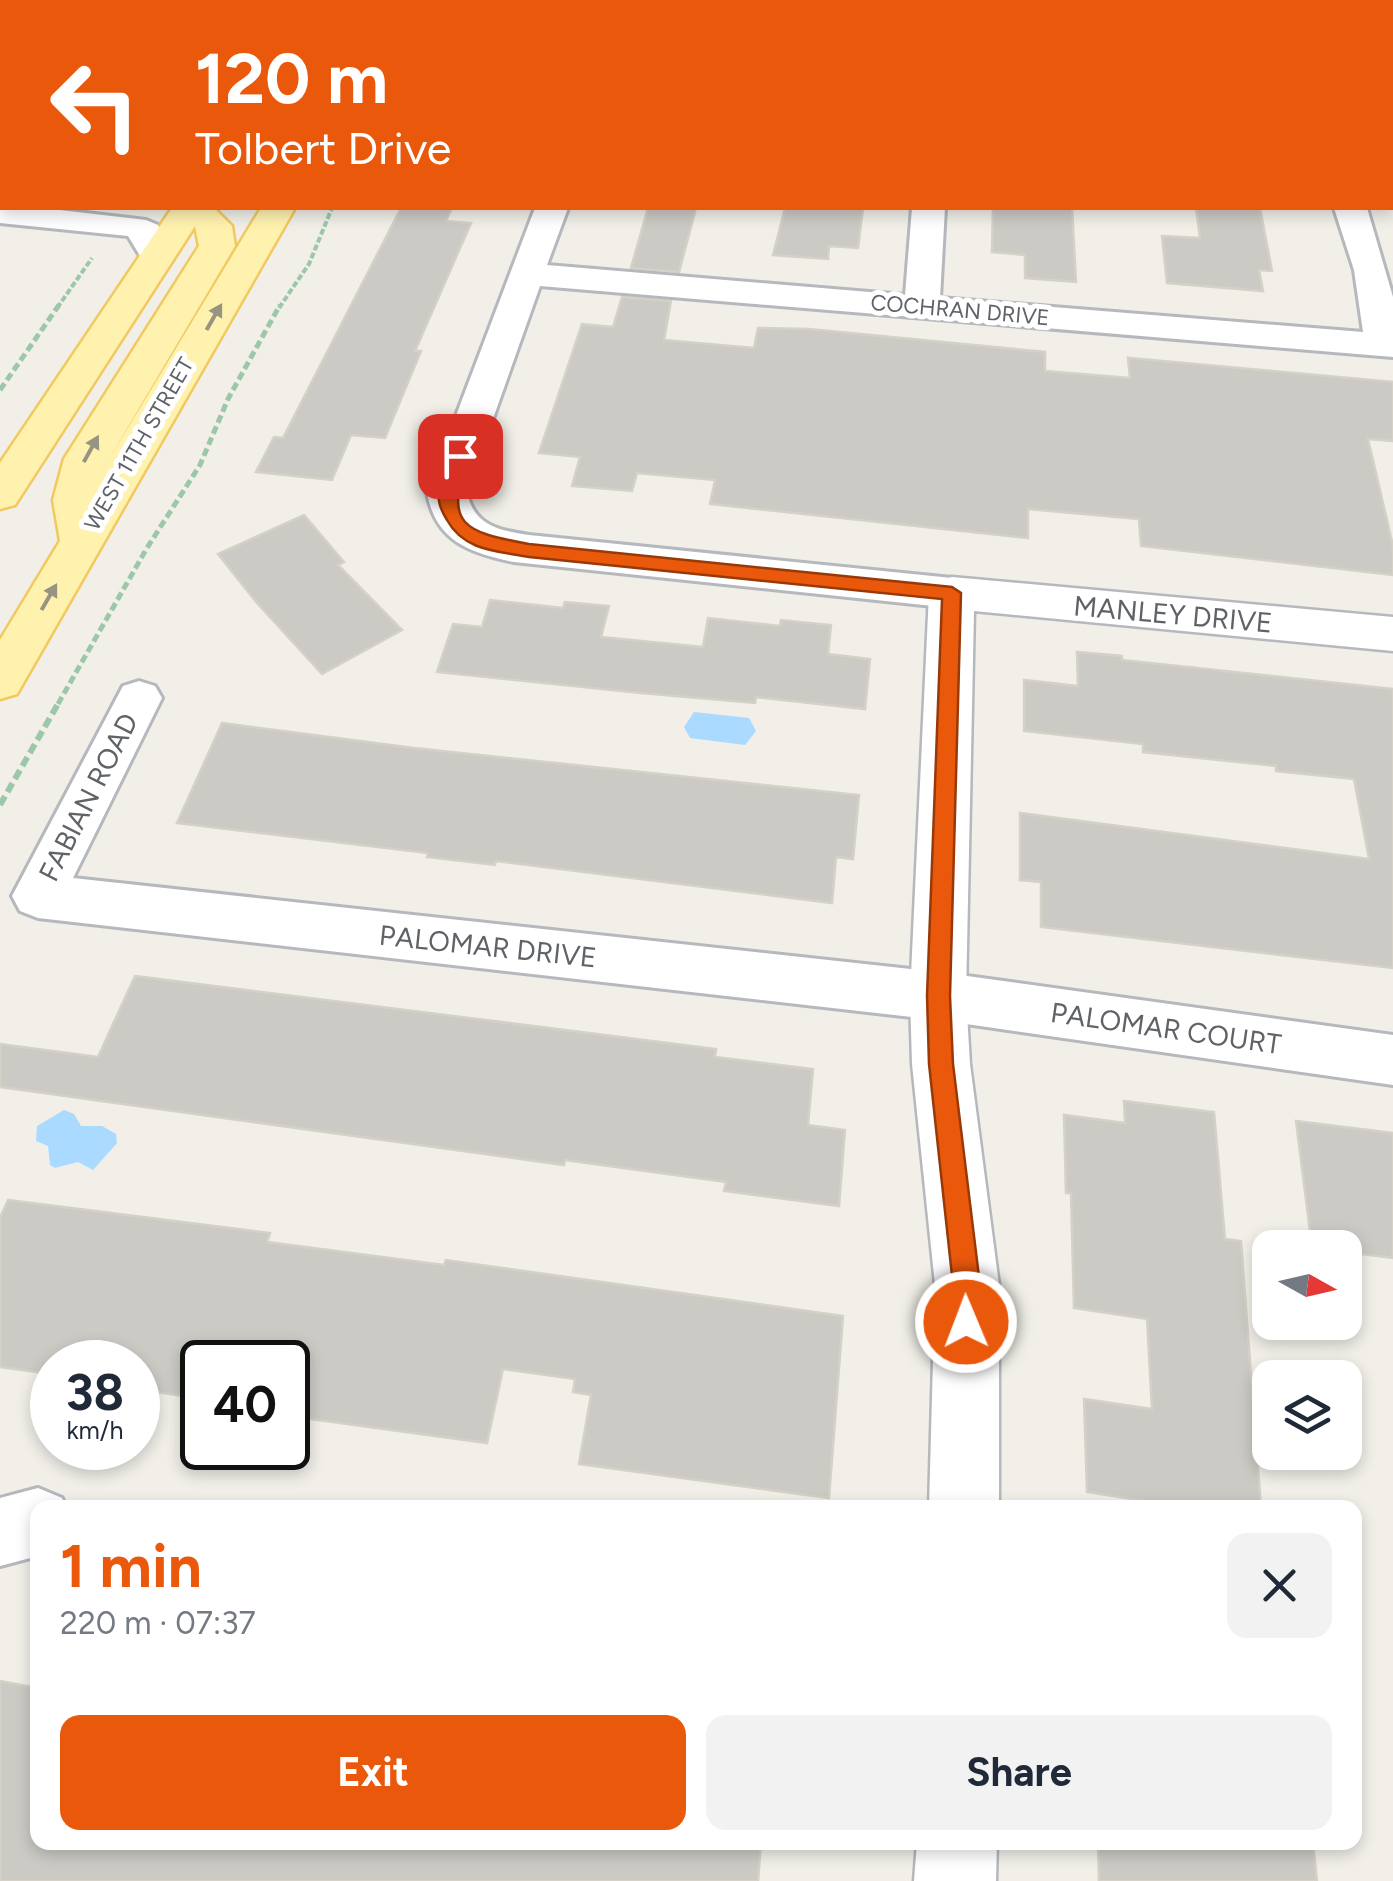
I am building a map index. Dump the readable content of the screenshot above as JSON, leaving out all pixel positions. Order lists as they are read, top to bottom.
{
  "streets": {
    "main road": ["WEST 11TH STREET"],
    "street": [
      "COCHRAN DRIVE",
      "MANLEY DRIVE",
      "FABIAN ROAD",
      "PALOMAR DRIVE",
      "PALOMAR COURT"
    ]
  },
  "crossings": [
    ["FABIAN ROAD", "PALOMAR DRIVE"],
    ["PALOMAR DRIVE", "PALOMAR COURT"]
  ],
  "north": "right",
  "page": {
    "turn": ["120 m", "Tolbert Drive"],
    "speed": "38 km/h",
    "limit": "40",
    "heading": ["1 min", "220 m · 07:37"],
    "buttons": ["Exit", "Share"]
  }
}
